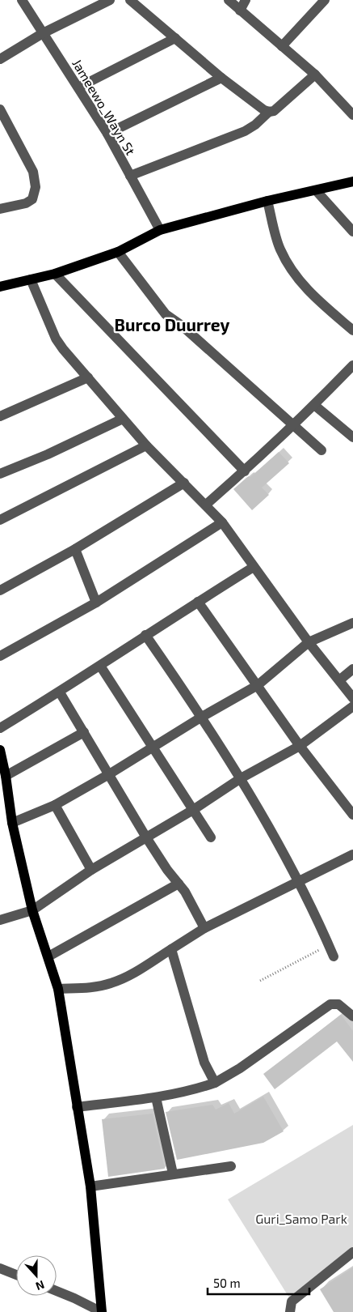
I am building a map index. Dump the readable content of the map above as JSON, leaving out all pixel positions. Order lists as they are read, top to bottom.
{
  "streets": {
    "street": ["Jameewo_Wayn St"]
  },
  "districts": ["Burco Duurrey"],
  "parks": ["Guri_Samo Park"],
  "scale_bar": "50 m",
  "north": "bottom"
}
